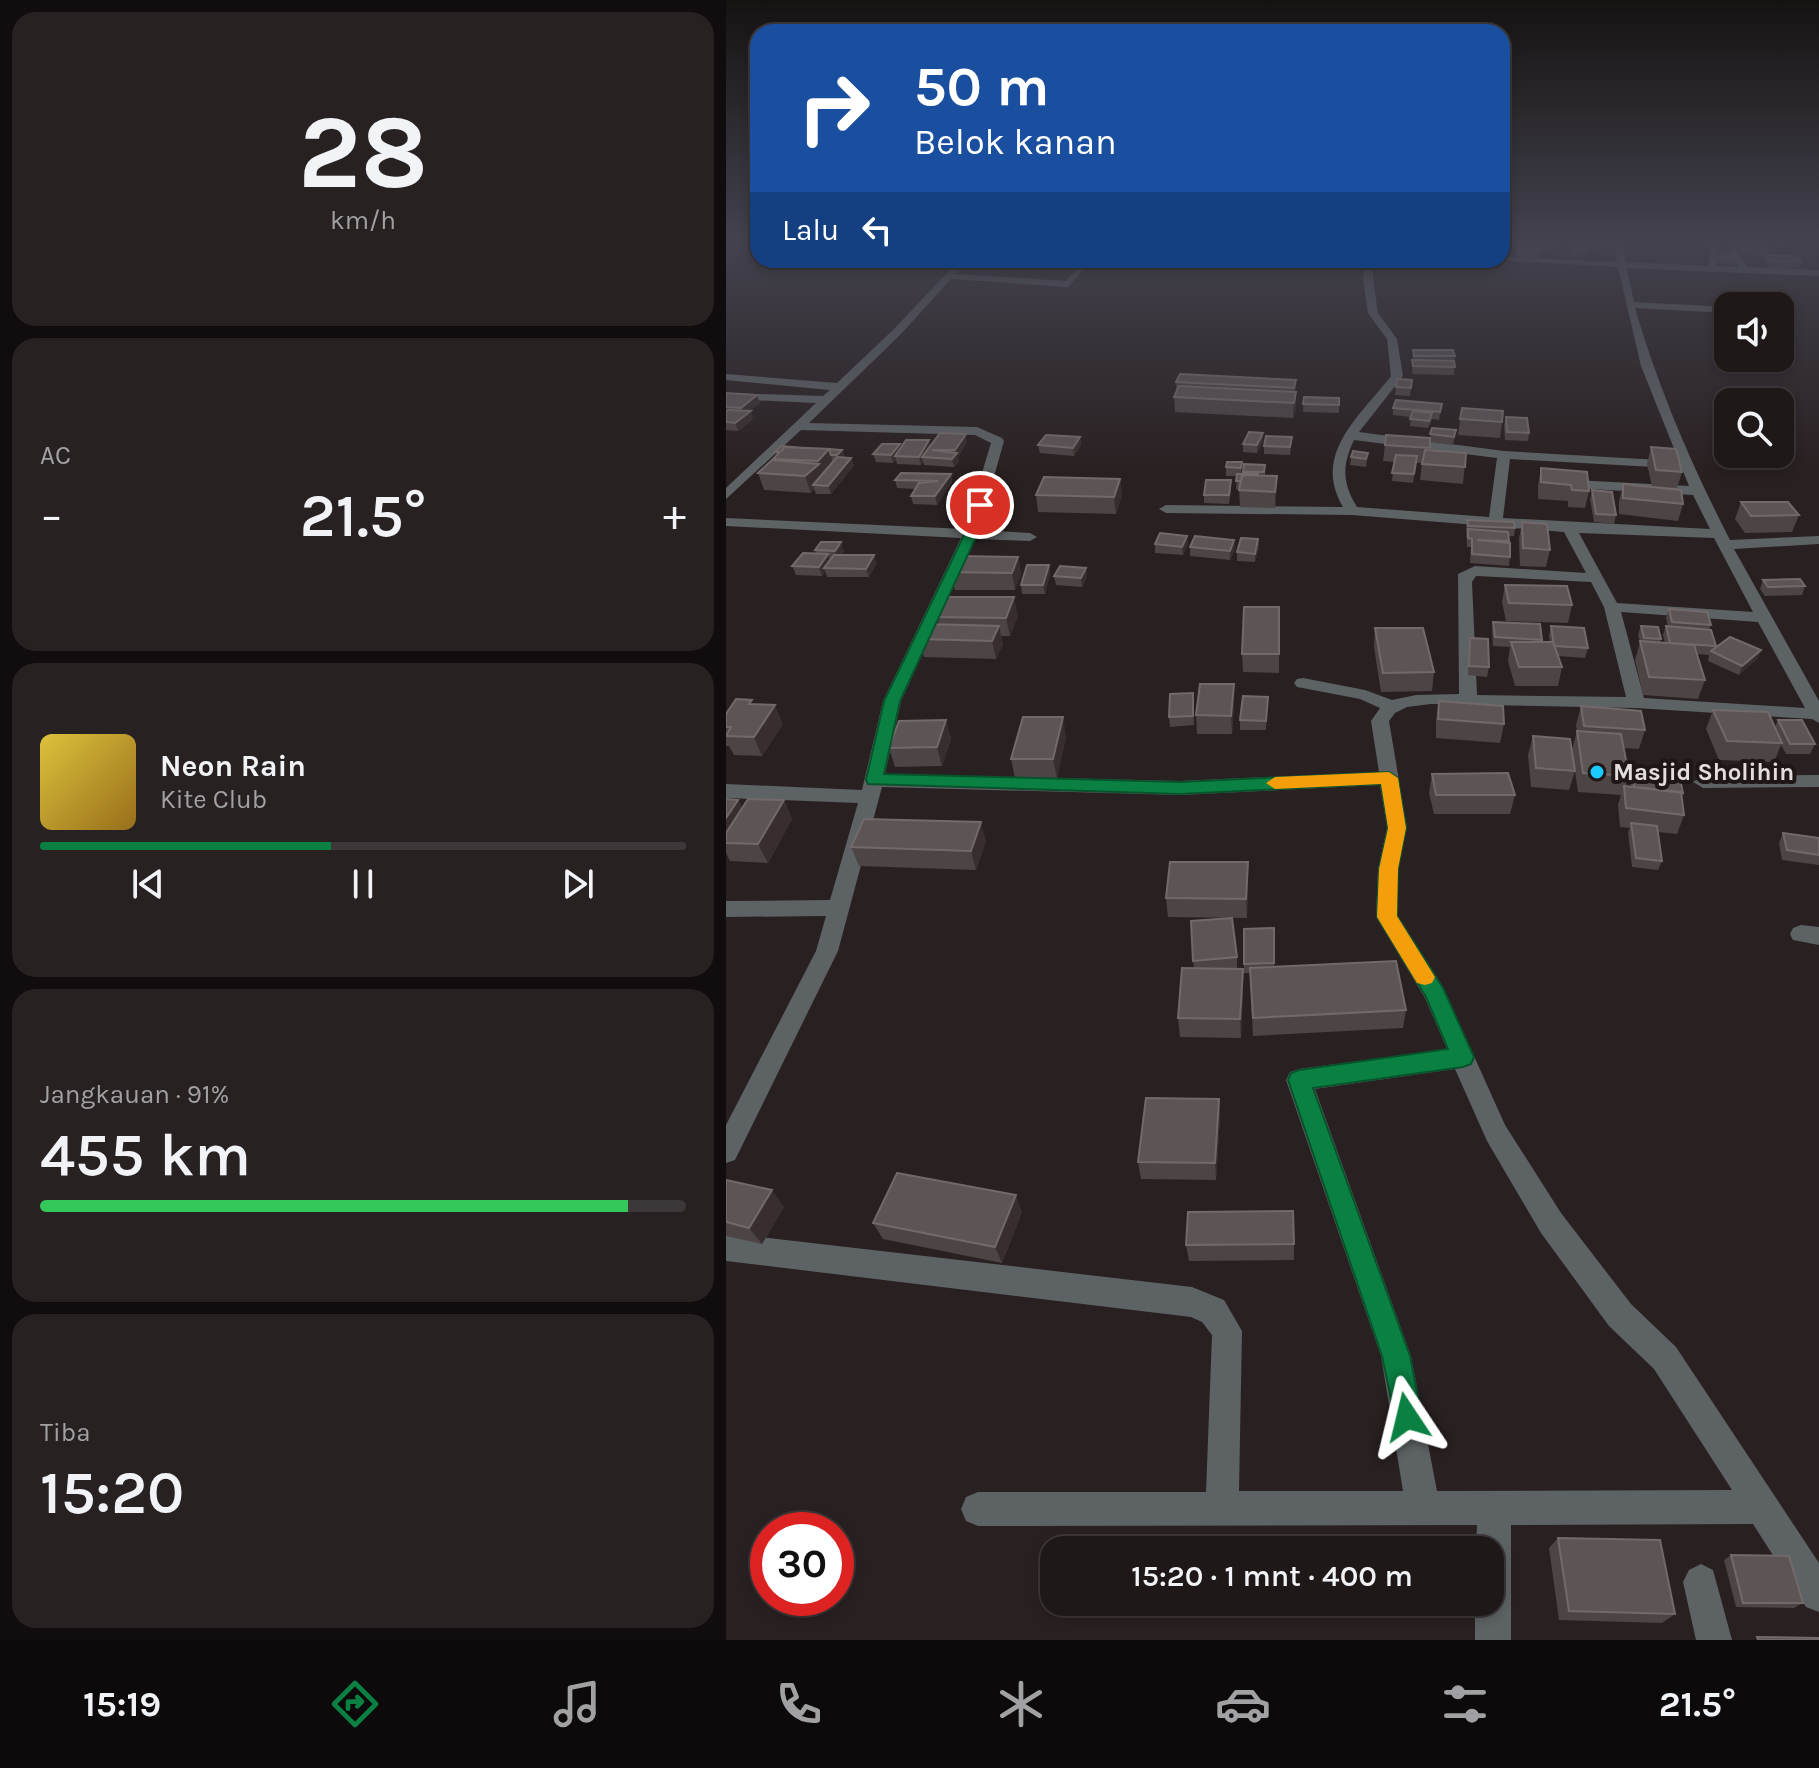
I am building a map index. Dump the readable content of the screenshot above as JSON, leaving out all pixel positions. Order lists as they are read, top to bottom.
{
  "places": ["Masjid Sholihin"],
  "page": {
    "tile": [
      ["28", "km/h"],
      "AC",
      ["Jangkauan · 91%", "455 km"],
      ["Tiba", "15:20"]
    ],
    "turn": ["50 m", "Belok kanan"],
    "then": "Lalu",
    "heat": ["−", "21.5°", "+"],
    "song": ["Neon Rain", "Kite Club"],
    "limit": "30",
    "trip": "15:20 · 1 mnt · 400 m",
    "tabs": ["15:19", "21.5°"]
  }
}
